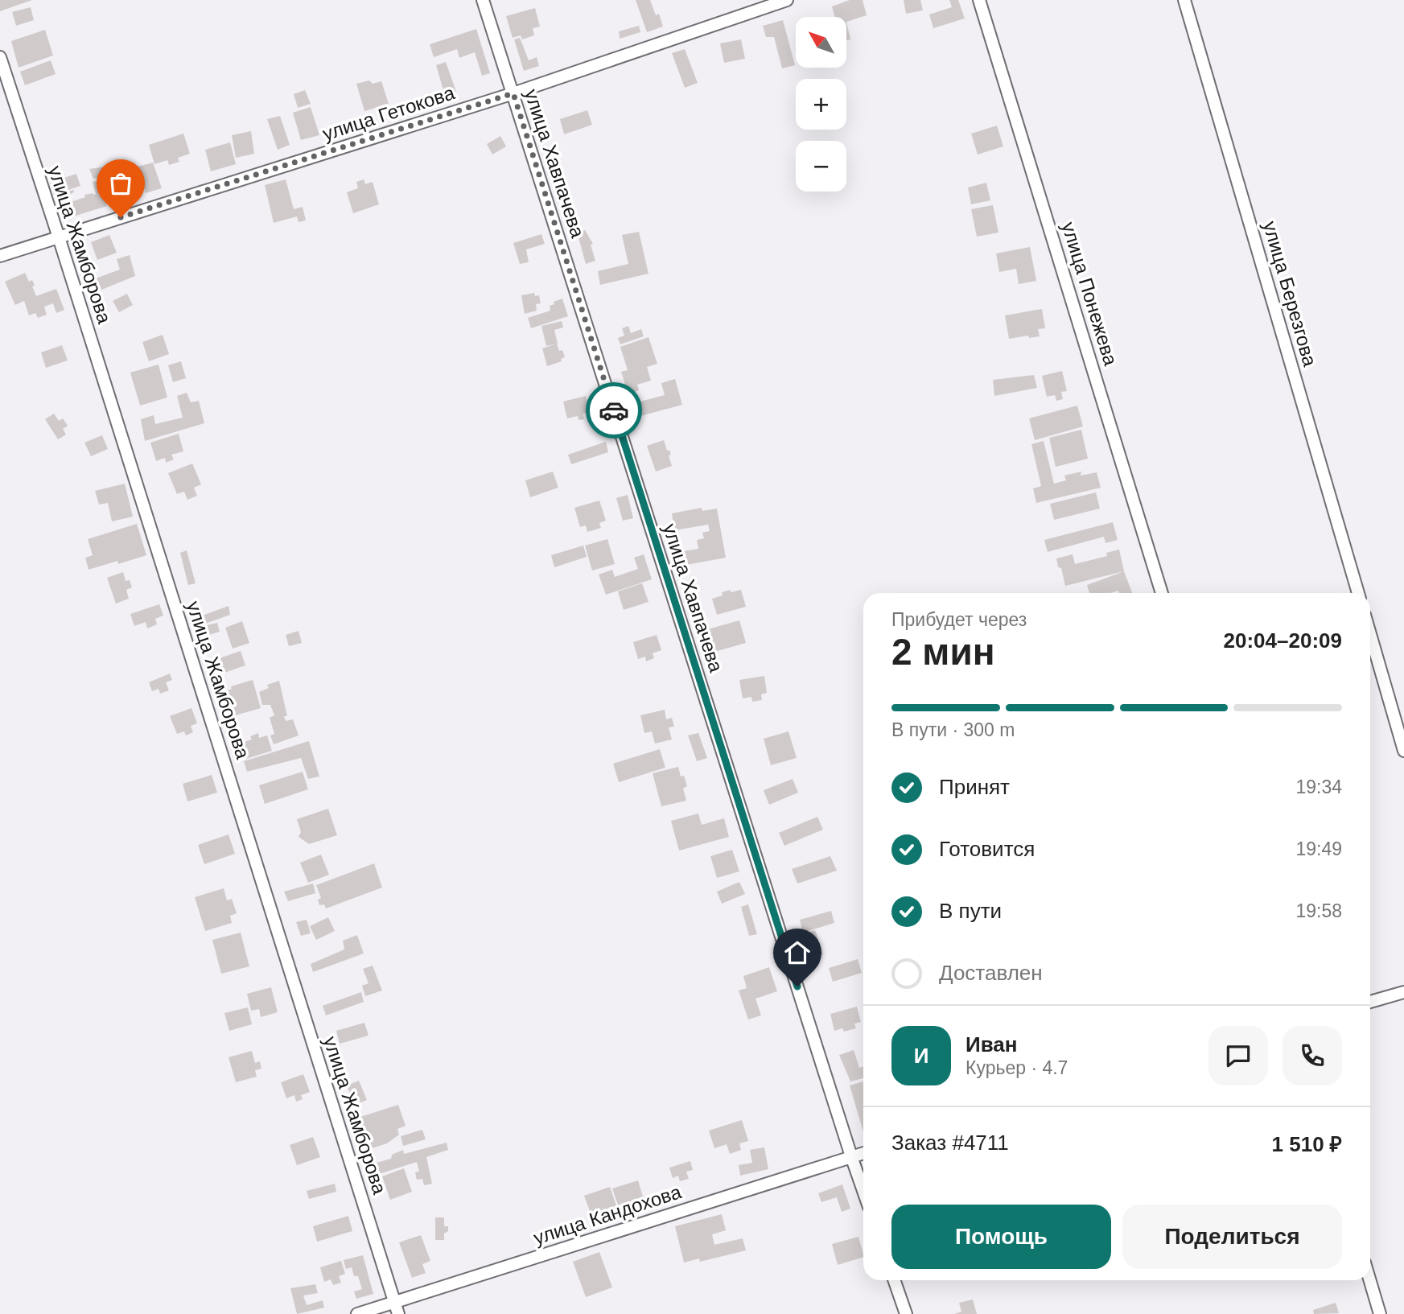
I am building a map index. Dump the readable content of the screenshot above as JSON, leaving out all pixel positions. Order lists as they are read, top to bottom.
{
  "streets": {
    "street": [
      "улица Гетокова",
      "улица Хавпачева",
      "улица Жамборова",
      "улица Понежева",
      "улица Березгова",
      "улица Кандохова"
    ]
  },
  "crossings": [
    ["улица Гетокова", "улица Хавпачева"],
    ["улица Гетокова", "улица Жамборова"],
    ["улица Хавпачева", "улица Кандохова"],
    ["улица Жамборова", "улица Кандохова"]
  ],
  "north": "top left",
  "page": {
    "map_buttons": ["+", "−"],
    "heading": ["2 мин", "Прибудет через", "20:04–20:09"],
    "panel": [
      "Иван",
      "Курьер · 4.7",
      "Заказ #4711",
      "1 510 ₽"
    ],
    "bar": "В пути · 300 m",
    "list": [
      ["Принят", "19:34"],
      ["Готовится", "19:49"],
      ["В пути", "19:58"],
      "Доставлен"
    ],
    "round": "И",
    "buttons": ["Помощь", "Поделиться"]
  }
}
